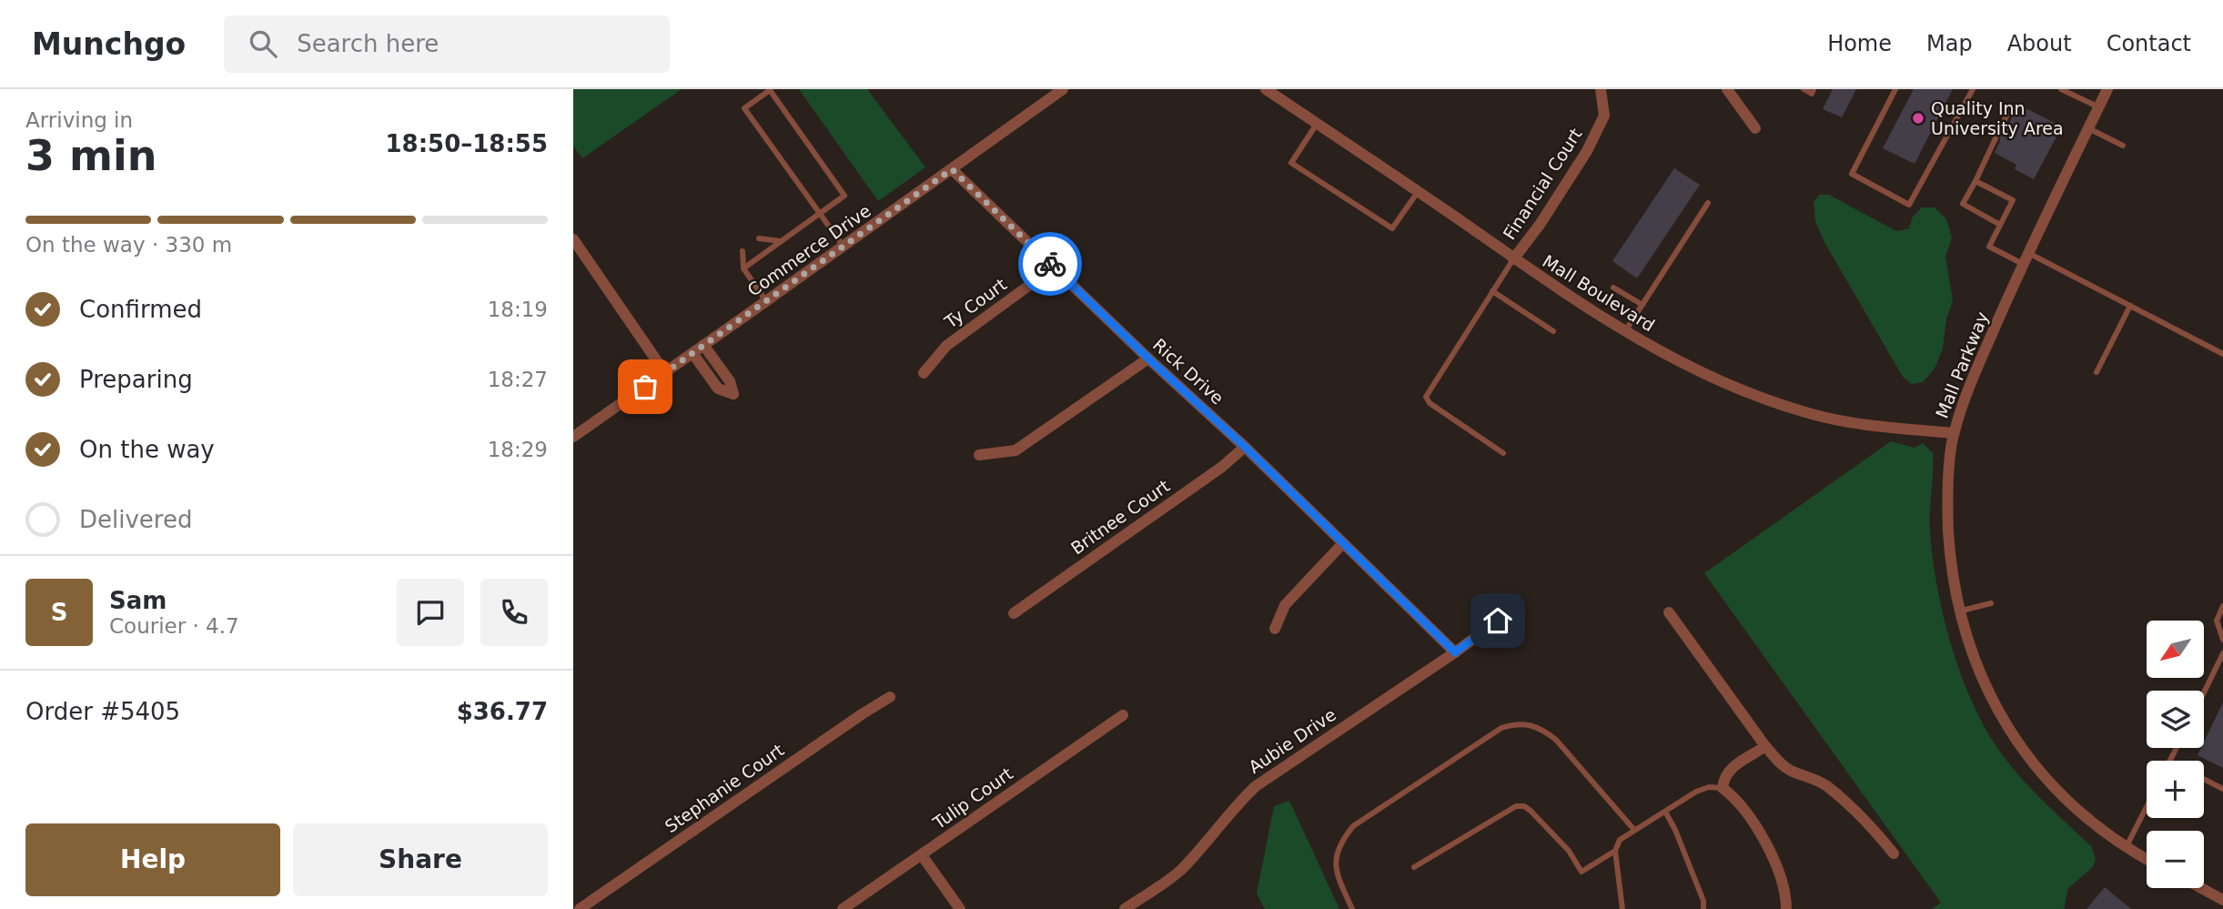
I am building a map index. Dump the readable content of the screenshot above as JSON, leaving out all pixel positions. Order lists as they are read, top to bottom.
{
  "streets": {
    "street": [
      "Financial Court",
      "Commerce Drive",
      "Mall Boulevard",
      "Ty Court",
      "Mall Parkway",
      "Rick Drive",
      "Britnee Court",
      "Aubie Drive",
      "Stephanie Court",
      "Tulip Court"
    ]
  },
  "crossings": [
    ["Financial Court", "Mall Boulevard"],
    ["Commerce Drive", "Rick Drive"],
    ["Mall Boulevard", "Mall Parkway"],
    ["Ty Court", "Rick Drive"],
    ["Rick Drive", "Britnee Court"],
    ["Rick Drive", "Aubie Drive"]
  ],
  "places": ["Quality Inn University Area"],
  "north": "bottom left",
  "page": {
    "header": "Munchgo",
    "search": "Search here",
    "nav": [
      "Home",
      "Map",
      "About",
      "Contact"
    ],
    "heading": ["3 min", "Arriving in", "18:50–18:55"],
    "panel": [
      "Sam",
      "Courier · 4.7",
      "Order #5405",
      "$36.77"
    ],
    "bar": "On the way · 330 m",
    "list": [
      ["Confirmed", "18:19"],
      ["Preparing", "18:27"],
      ["On the way", "18:29"],
      "Delivered"
    ],
    "round": "S",
    "map_buttons": ["+", "−"],
    "buttons": ["Help", "Share"]
  }
}
